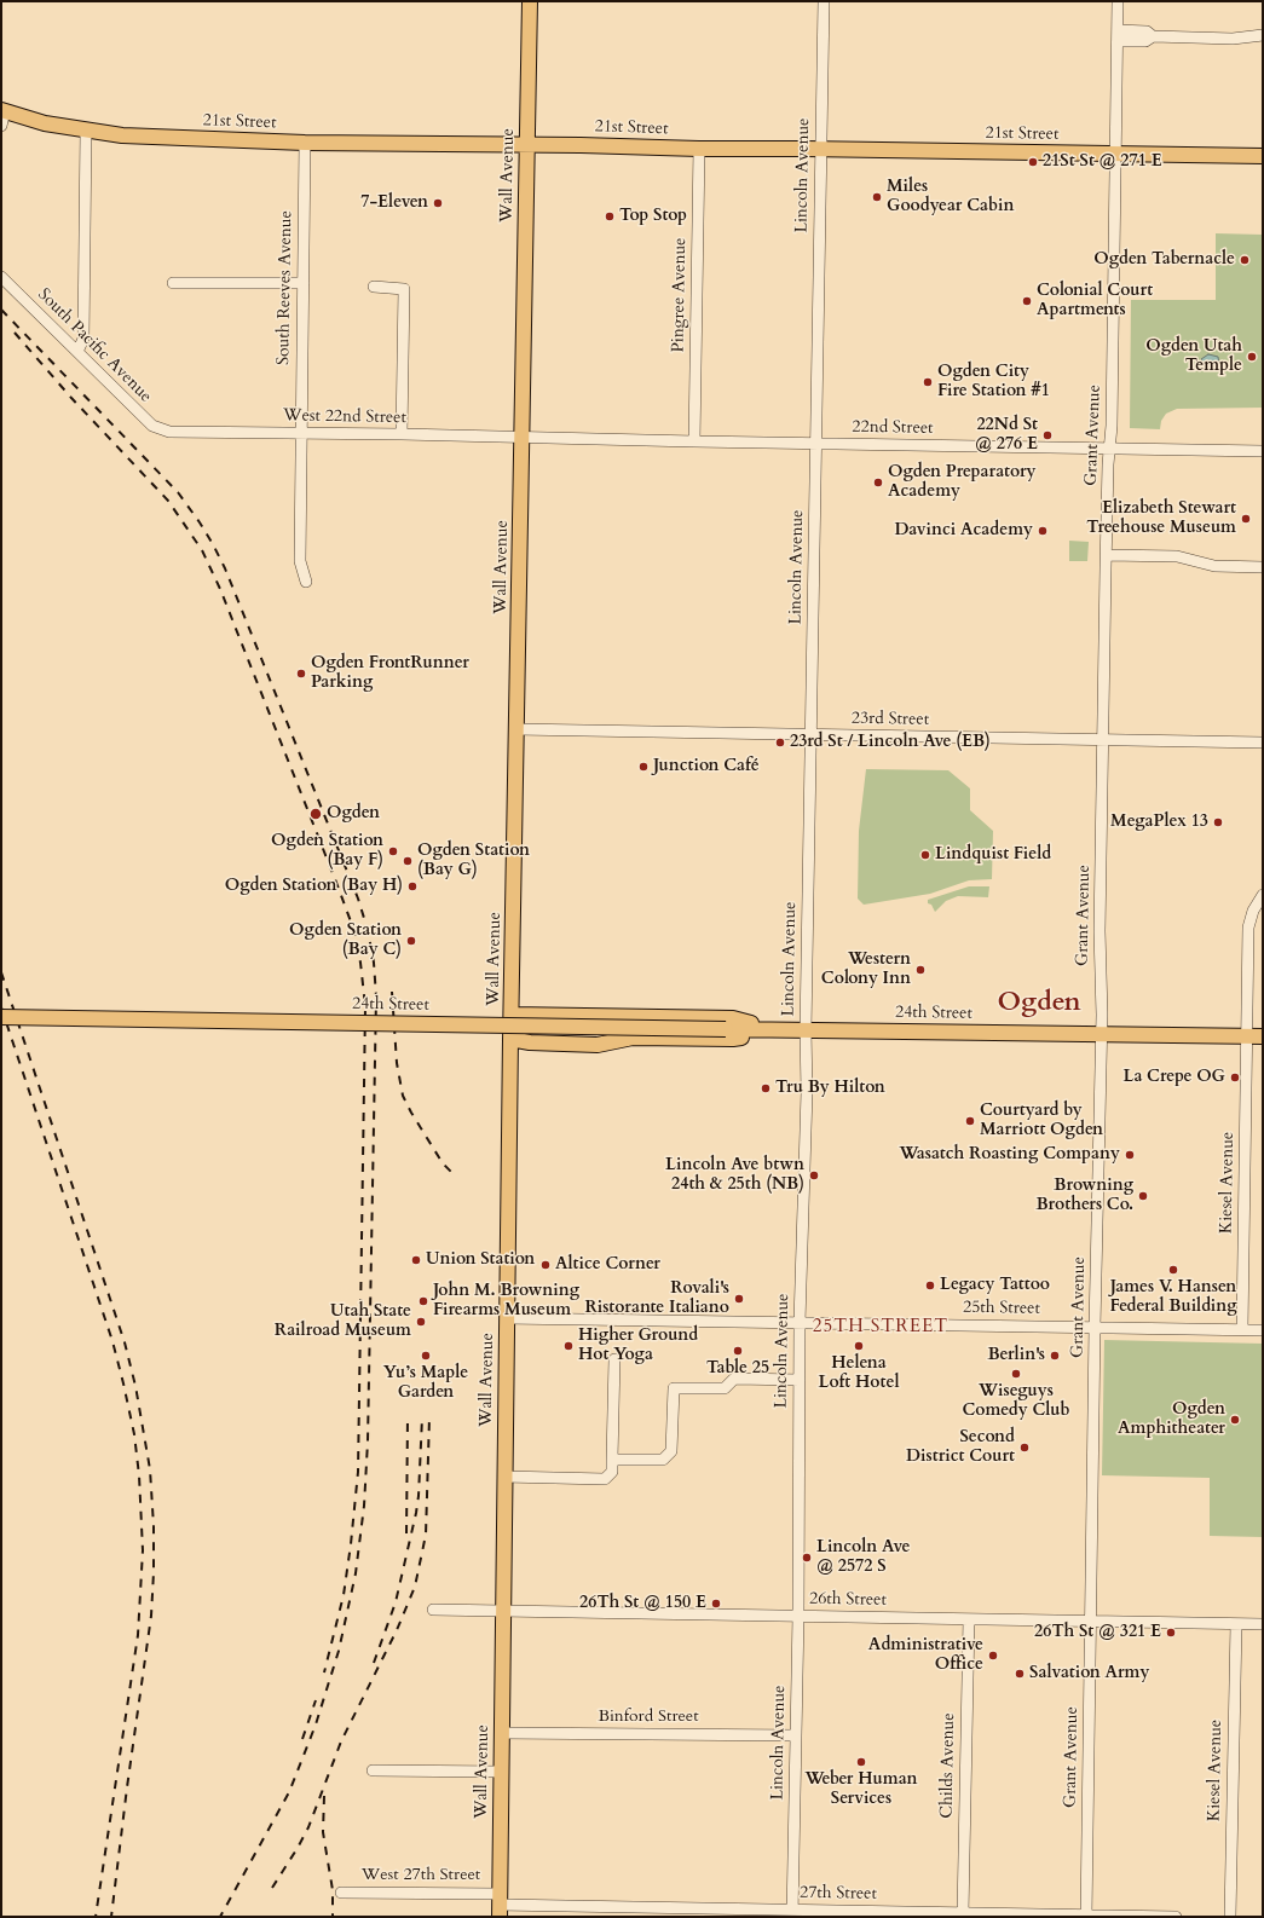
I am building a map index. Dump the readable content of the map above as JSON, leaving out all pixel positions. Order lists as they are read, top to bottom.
{
  "streets": {
    "main road": ["21st Street", "Wall Avenue", "24th Street"],
    "street": [
      "Lincoln Avenue",
      "South Reeves Avenue",
      "Pingree Avenue",
      "South Pacific Avenue",
      "West 22nd Street",
      "22nd Street",
      "Grant Avenue",
      "23rd Street",
      "Kiesel Avenue",
      "25th Street",
      "26th Street",
      "Binford Street",
      "Childs Avenue",
      "West 27th Street",
      "27th Street"
    ]
  },
  "crossings": [
    ["21st Street", "Wall Avenue"],
    ["21st Street", "Lincoln Avenue"],
    ["21st Street", "South Reeves Avenue"],
    ["21st Street", "Pingree Avenue"],
    ["21st Street", "Grant Avenue"],
    ["Wall Avenue", "West 22nd Street"],
    ["Wall Avenue", "22nd Street"],
    ["Wall Avenue", "23rd Street"],
    ["Wall Avenue", "24th Street"],
    ["Wall Avenue", "25th Street"],
    ["Wall Avenue", "26th Street"],
    ["Wall Avenue", "Binford Street"],
    ["Wall Avenue", "West 27th Street"],
    ["Wall Avenue", "27th Street"],
    ["Lincoln Avenue", "22nd Street"],
    ["Lincoln Avenue", "23rd Street"],
    ["Lincoln Avenue", "24th Street"],
    ["Lincoln Avenue", "25th Street"],
    ["Lincoln Avenue", "26th Street"],
    ["Lincoln Avenue", "Binford Street"],
    ["Lincoln Avenue", "27th Street"],
    ["South Reeves Avenue", "West 22nd Street"],
    ["Pingree Avenue", "22nd Street"],
    ["South Pacific Avenue", "West 22nd Street"],
    ["West 22nd Street", "22nd Street"],
    ["22nd Street", "Grant Avenue"],
    ["Grant Avenue", "23rd Street"],
    ["Grant Avenue", "24th Street"],
    ["Grant Avenue", "25th Street"],
    ["Grant Avenue", "26th Street"],
    ["Grant Avenue", "27th Street"],
    ["24th Street", "Kiesel Avenue"],
    ["Kiesel Avenue", "25th Street"],
    ["Kiesel Avenue", "26th Street"],
    ["26th Street", "Childs Avenue"],
    ["Childs Avenue", "27th Street"],
    ["West 27th Street", "27th Street"]
  ],
  "districts": ["Ogden", "25TH STREET"],
  "places": [
    "21St St @ 271 E",
    "Miles Goodyear Cabin",
    "7-Eleven",
    "Top Stop",
    "Ogden Tabernacle",
    "Colonial Court Apartments",
    "Ogden Utah Temple",
    "Ogden City Fire Station #1",
    "22Nd St @ 276 E",
    "Ogden Preparatory Academy",
    "Elizabeth Stewart Treehouse Museum",
    "Davinci Academy",
    "Ogden FrontRunner Parking",
    "23rd St / Lincoln Ave (EB)",
    "Junction Café",
    "Ogden",
    "MegaPlex 13",
    "Ogden Station (Bay F)",
    "Lindquist Field",
    "Ogden Station (Bay G)",
    "Ogden Station (Bay H)",
    "Ogden Station (Bay C)",
    "Western Colony Inn",
    "La Crepe OG",
    "Tru By Hilton",
    "Courtyard by Marriott Ogden",
    "Wasatch Roasting Company",
    "Lincoln Ave btwn 24th & 25th (NB)",
    "Browning Brothers Co.",
    "Union Station",
    "Altice Corner",
    "James V. Hansen Federal Building",
    "Legacy Tattoo",
    "Rovali's Ristorante Italiano",
    "John M. Browning Firearms Museum",
    "Utah State Railroad Museum",
    "Higher Ground Hot Yoga",
    "Helena Loft Hotel",
    "Table 25",
    "Yu’s Maple Garden",
    "Berlin's",
    "Wiseguys Comedy Club",
    "Ogden Amphitheater",
    "Second District Court",
    "Lincoln Ave @ 2572 S",
    "26Th St @ 150 E",
    "26Th St @ 321 E",
    "Administrative Office",
    "Salvation Army",
    "Weber Human Services"
  ]
}
